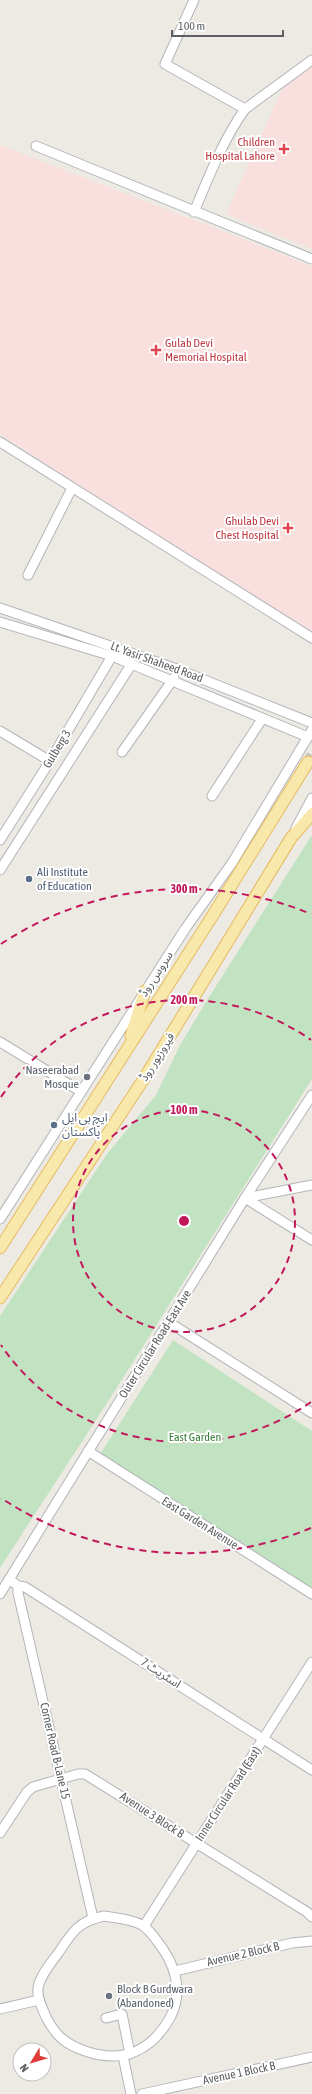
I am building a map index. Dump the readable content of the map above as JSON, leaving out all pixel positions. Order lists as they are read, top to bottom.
{
  "streets": {
    "main road": ["فیروزپور روڈ"],
    "street": [
      "Lt. Yasir Shaheed Road",
      "Gulberg 3",
      "سروس روڈ",
      "Outer Circular Road-East Ave",
      "East Garden Avenue",
      "اسٹریٹ 7",
      "Corner Road B-Lane 15",
      "Inner Circular Road (East)",
      "Avenue 3 Block B",
      "Avenue 2 Block B",
      "Avenue 1 Block B"
    ]
  },
  "crossings": [
    ["Outer Circular Road-East Ave", "East Garden Avenue"],
    ["Outer Circular Road-East Ave", "اسٹریٹ 7"],
    ["اسٹریٹ 7", "Corner Road B-Lane 15"],
    ["اسٹریٹ 7", "Inner Circular Road (East)"],
    ["Corner Road B-Lane 15", "Inner Circular Road (East)"],
    ["Corner Road B-Lane 15", "Avenue 3 Block B"],
    ["Corner Road B-Lane 15", "Avenue 2 Block B"],
    ["Inner Circular Road (East)", "Avenue 3 Block B"],
    ["Inner Circular Road (East)", "Avenue 2 Block B"]
  ],
  "parks": ["East Garden"],
  "places": {
    "health": ["Children Hospital Lahore", "Gulab Devi Memorial Hospital", "Ghulab Devi Chest Hospital"],
    "other": [
      "Ali Institute of Education",
      "Naseerabad Mosque",
      "ایچ بی ایل پاکستان",
      "Block B Gurdwara (Abandoned)"
    ]
  },
  "scale_bar": "100 m",
  "north": "bottom left",
  "rings": ["300 m", "200 m", "100 m"]
}
